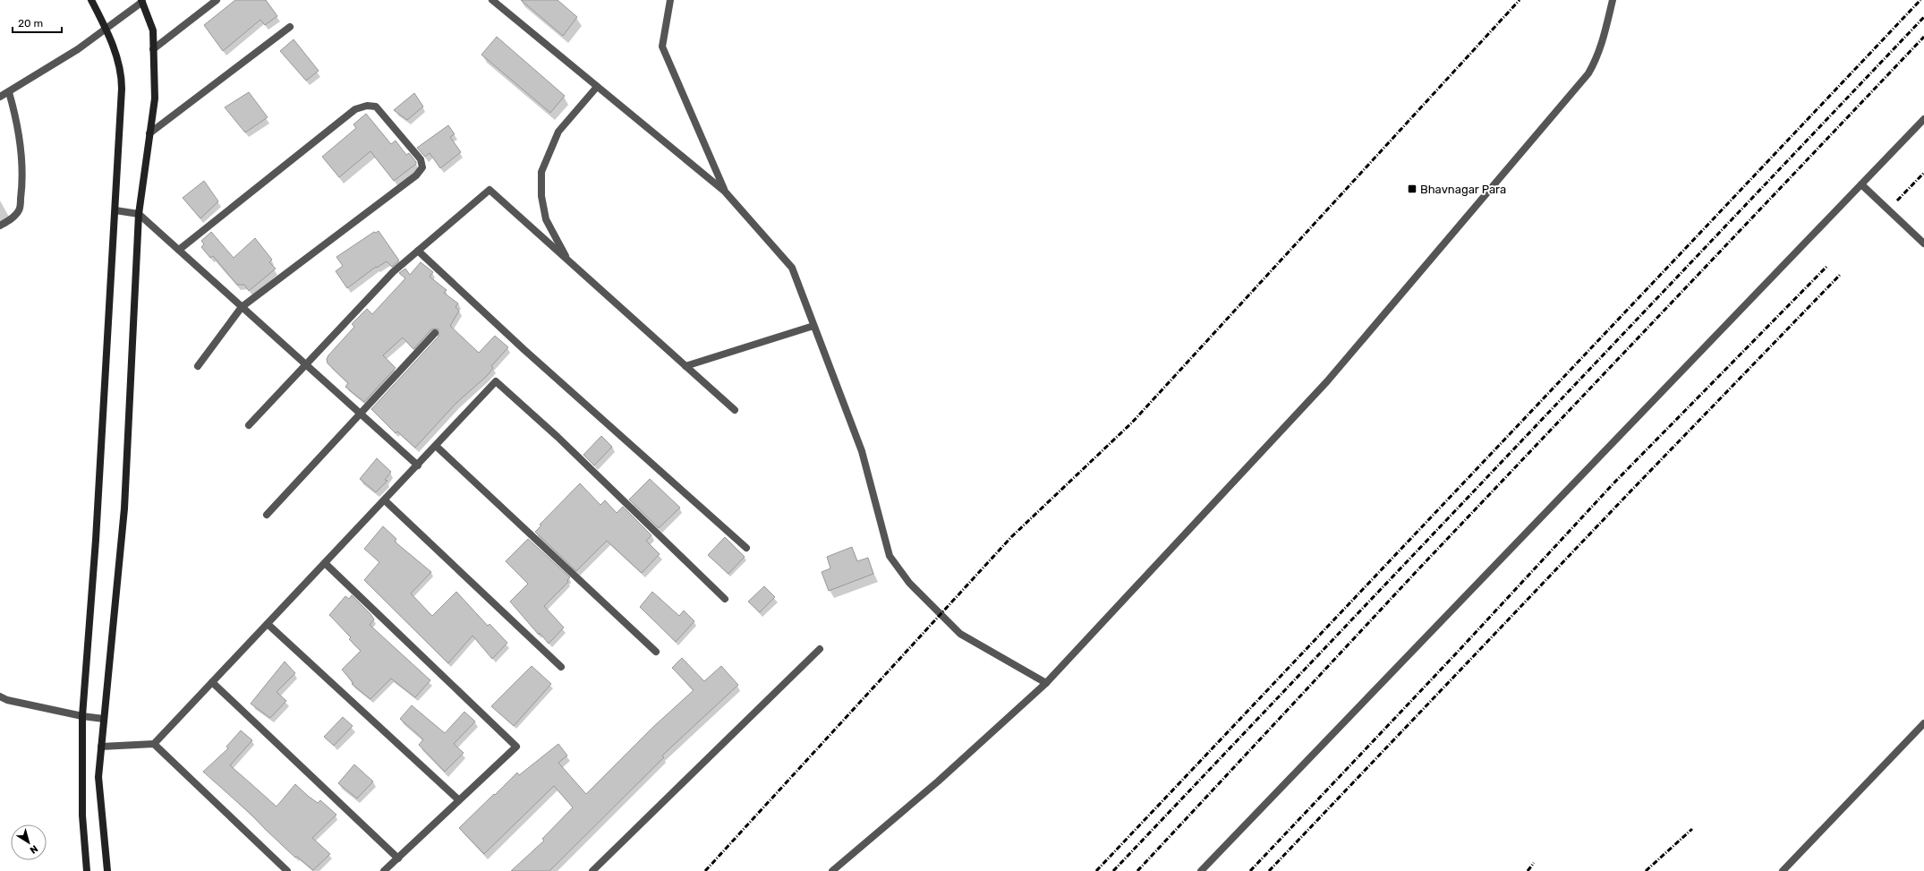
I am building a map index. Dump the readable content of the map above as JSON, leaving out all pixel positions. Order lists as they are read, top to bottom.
{
  "places": {
    "transit": ["Bhavnagar Para"]
  },
  "scale_bar": "20 m",
  "north": "bottom right"
}
